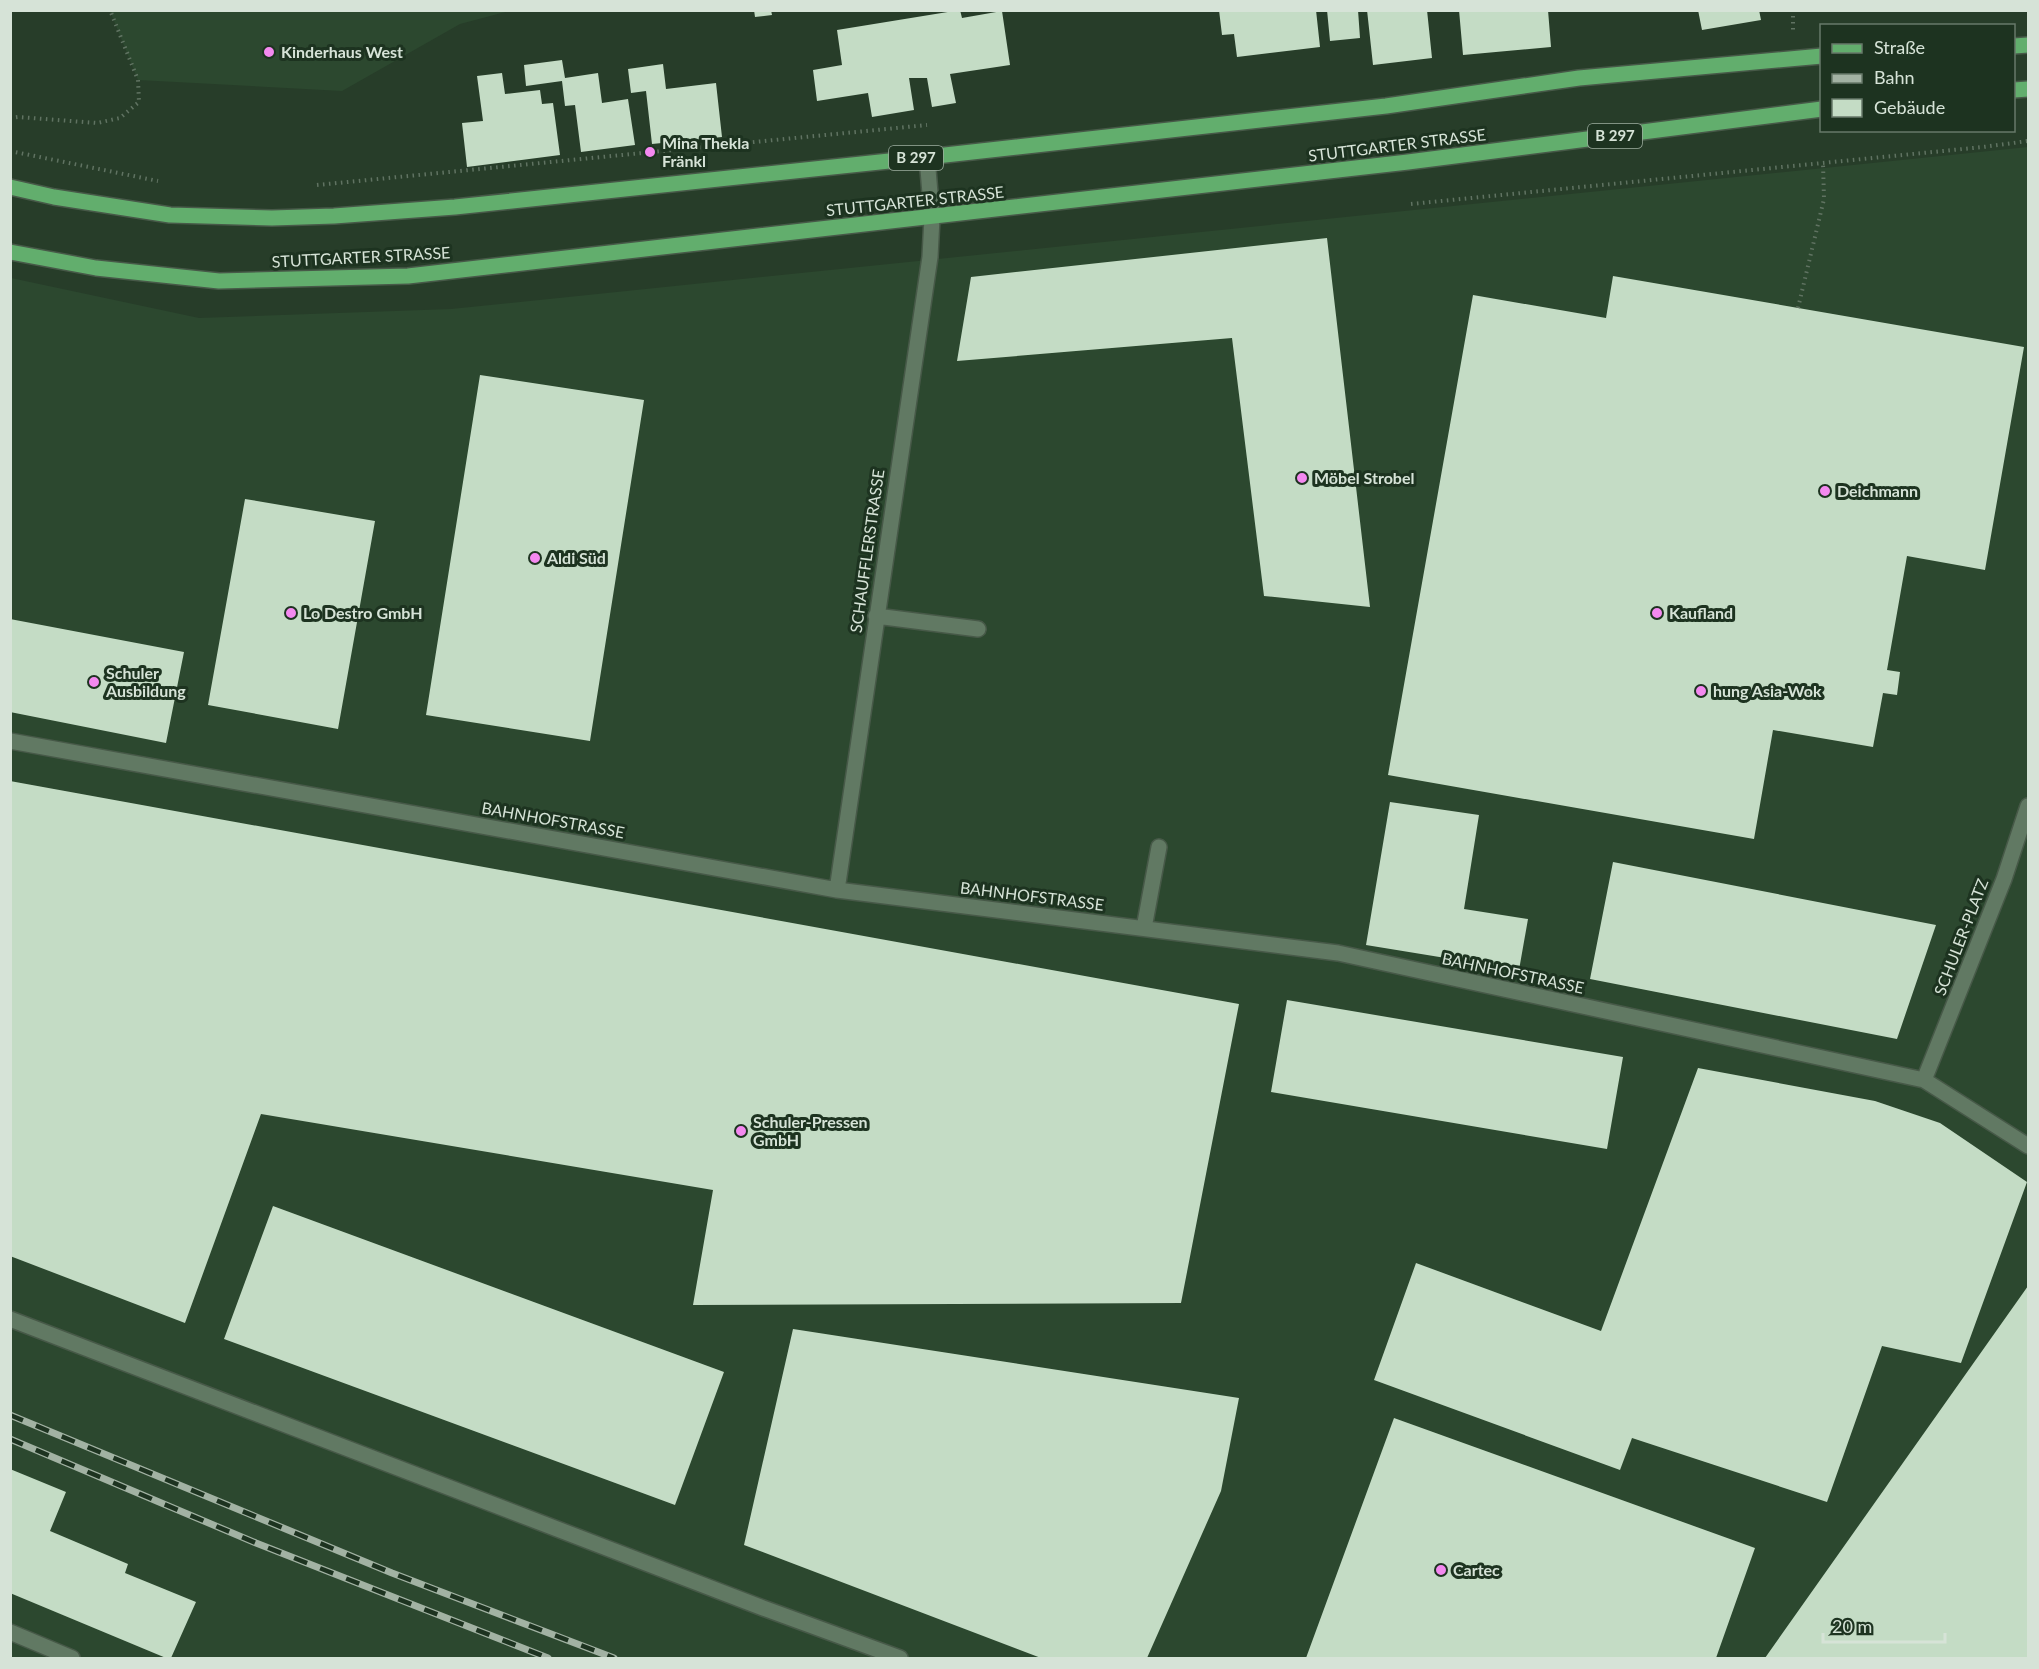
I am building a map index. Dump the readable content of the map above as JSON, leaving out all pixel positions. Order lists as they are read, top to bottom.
{
  "streets": {
    "main road": ["B 297", "STUTTGARTER STRASSE"],
    "street": ["SCHAUFFLERSTRASSE", "BAHNHOFSTRASSE", "SCHULER-PLATZ"]
  },
  "crossings": [
    ["B 297", "SCHAUFFLERSTRASSE"],
    ["STUTTGARTER STRASSE", "SCHAUFFLERSTRASSE"],
    ["SCHAUFFLERSTRASSE", "BAHNHOFSTRASSE"],
    ["BAHNHOFSTRASSE", "SCHULER-PLATZ"]
  ],
  "places": [
    "Kinderhaus West",
    "Mina Thekla Fränkl",
    "Möbel Strobel",
    "Deichmann",
    "Aldi Süd",
    "Lo Destro GmbH",
    "Kaufland",
    "Schuler Ausbildung",
    "hung Asia-Wok",
    "Schuler-Pressen GmbH",
    "Cartec"
  ],
  "legend": ["Straße", "Bahn", "Gebäude"],
  "scale_bar": "20 m"
}
